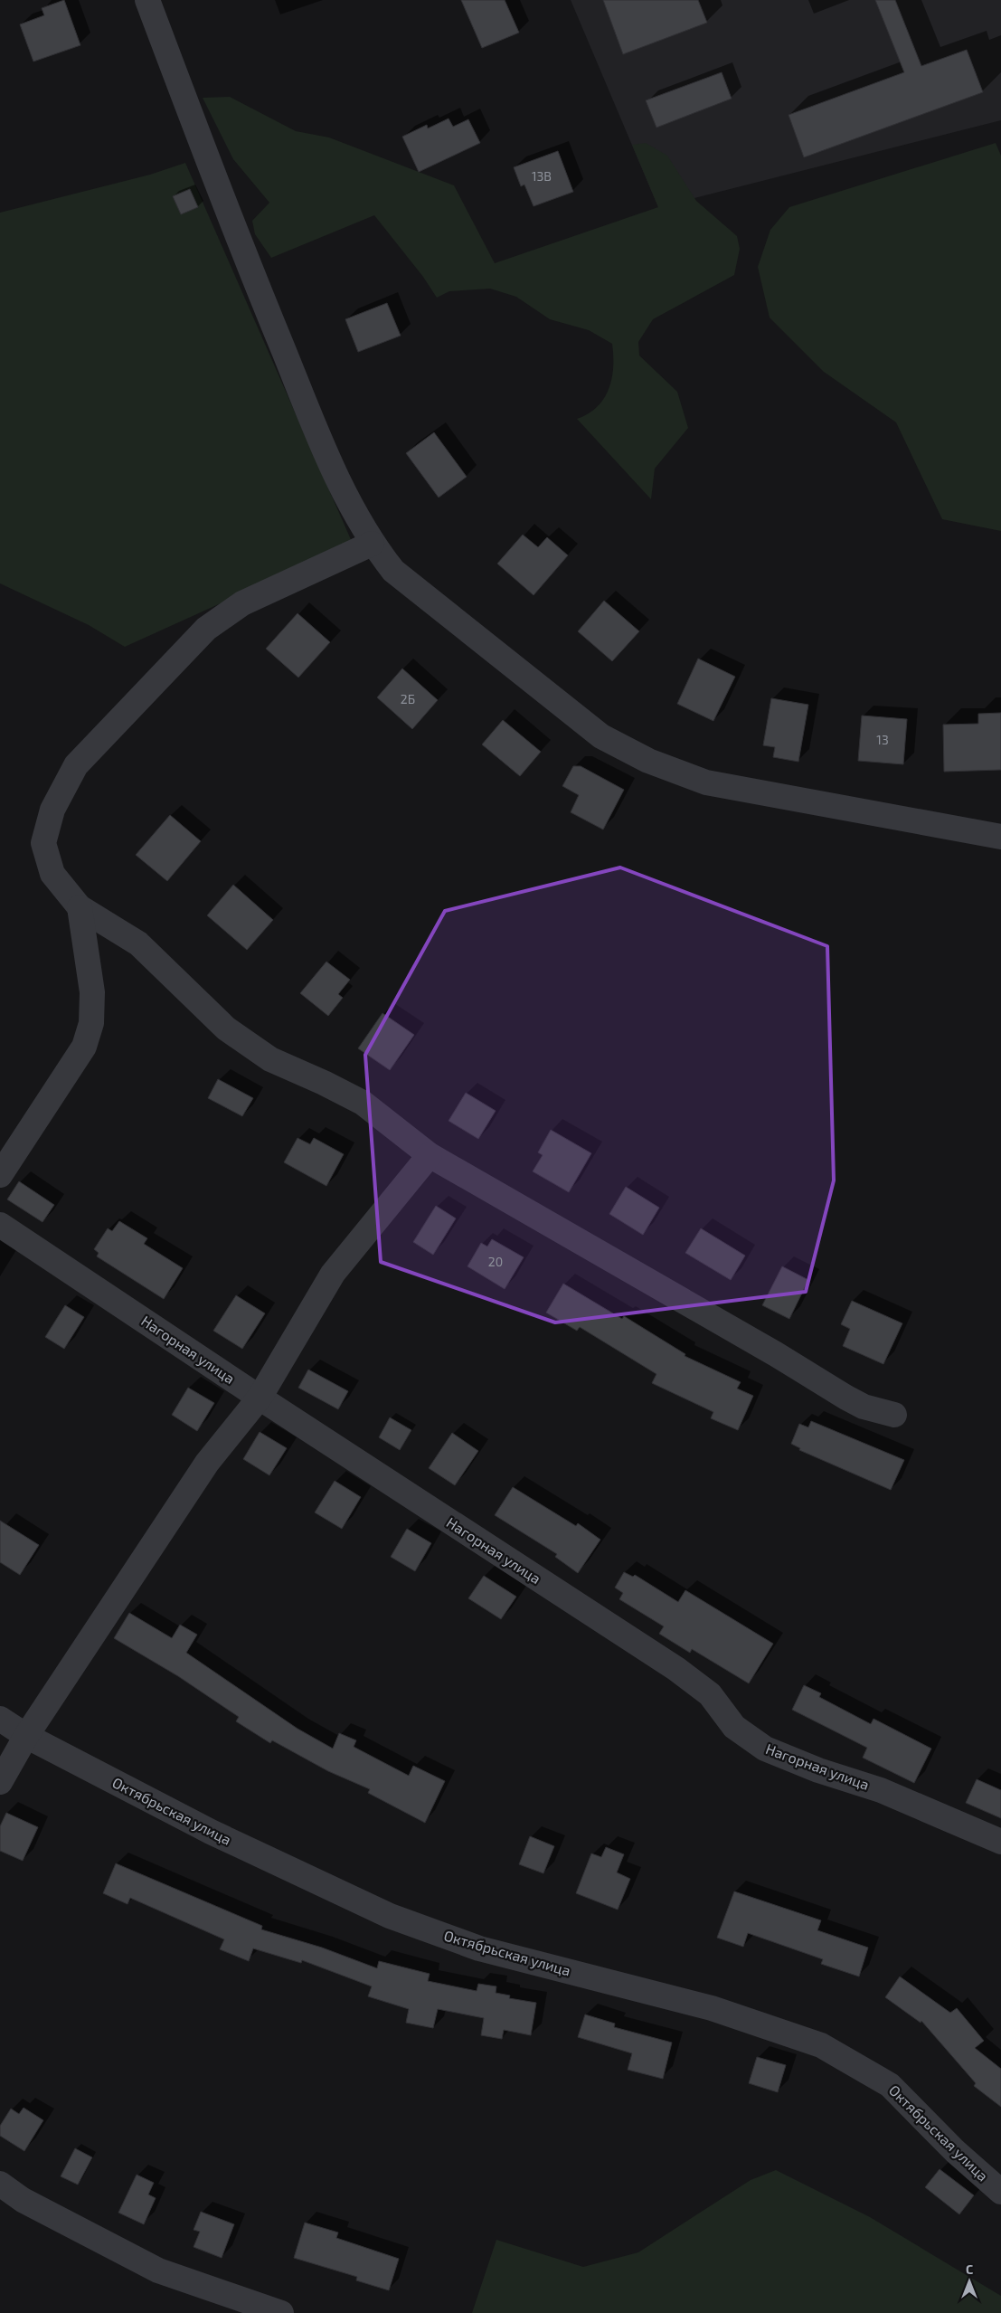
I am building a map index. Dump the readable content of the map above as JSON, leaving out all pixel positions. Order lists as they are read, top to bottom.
{
  "streets": {
    "street": ["Нагорная улица", "Октябрьская улица"]
  },
  "house_numbers": [
    "13В",
    "2Б",
    "13",
    "20"
  ],
  "north": "top"
}
